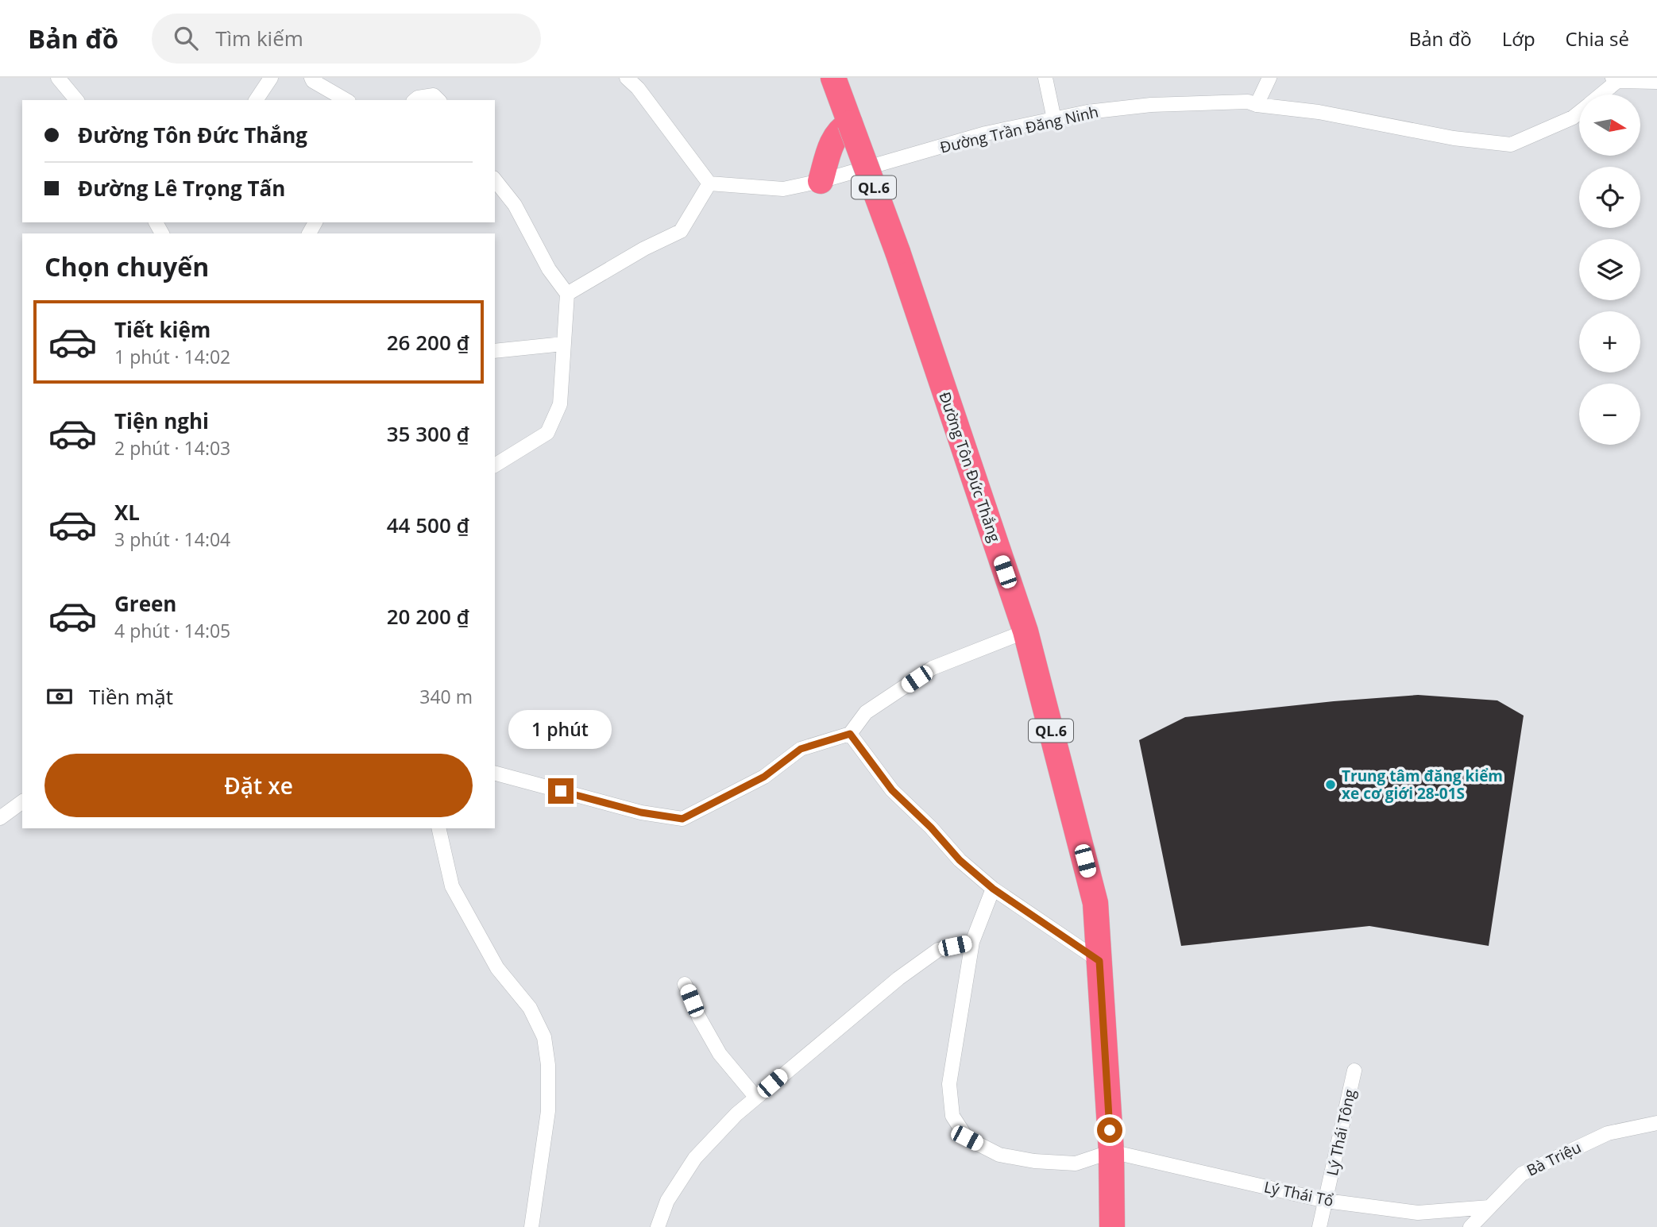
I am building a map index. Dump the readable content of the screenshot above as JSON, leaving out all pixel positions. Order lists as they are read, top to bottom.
{
  "streets": {
    "highway": ["QL.6", "Đường Tôn Đức Thắng"],
    "street": [
      "Đường Trần Đăng Ninh",
      "Lý Thái Tông",
      "Bà Triệu",
      "Lý Thái Tổ"
    ]
  },
  "crossings": [
    ["Đường Tôn Đức Thắng", "Lý Thái Tổ"],
    ["Lý Thái Tông", "Lý Thái Tổ"],
    ["Bà Triệu", "Lý Thái Tổ"]
  ],
  "places": ["Trung tâm đăng kiểm xe cơ giới 28-01S"],
  "north": "right",
  "page": {
    "header": "Bản đồ",
    "search": "Tìm kiếm",
    "nav": ["Bản đồ", "Lớp", "Chia sẻ"],
    "map_buttons": ["+", "−"],
    "banner": ["Đường Tôn Đức Thắng", "Đường Lê Trọng Tấn"],
    "heading": "Chọn chuyến",
    "list": [
      {
        "name": "Tiết kiệm",
        "note": "1 phút · 14:02",
        "value": "26 200 ₫"
      },
      {
        "name": "Tiện nghi",
        "note": "2 phút · 14:03",
        "value": "35 300 ₫"
      },
      {
        "name": "XL",
        "note": "3 phút · 14:04",
        "value": "44 500 ₫"
      },
      {
        "name": "Green",
        "note": "4 phút · 14:05",
        "value": "20 200 ₫"
      }
    ],
    "pay": ["Tiền mặt", "340 m"],
    "bubble": "1 phút",
    "buttons": "Đặt xe"
  }
}
